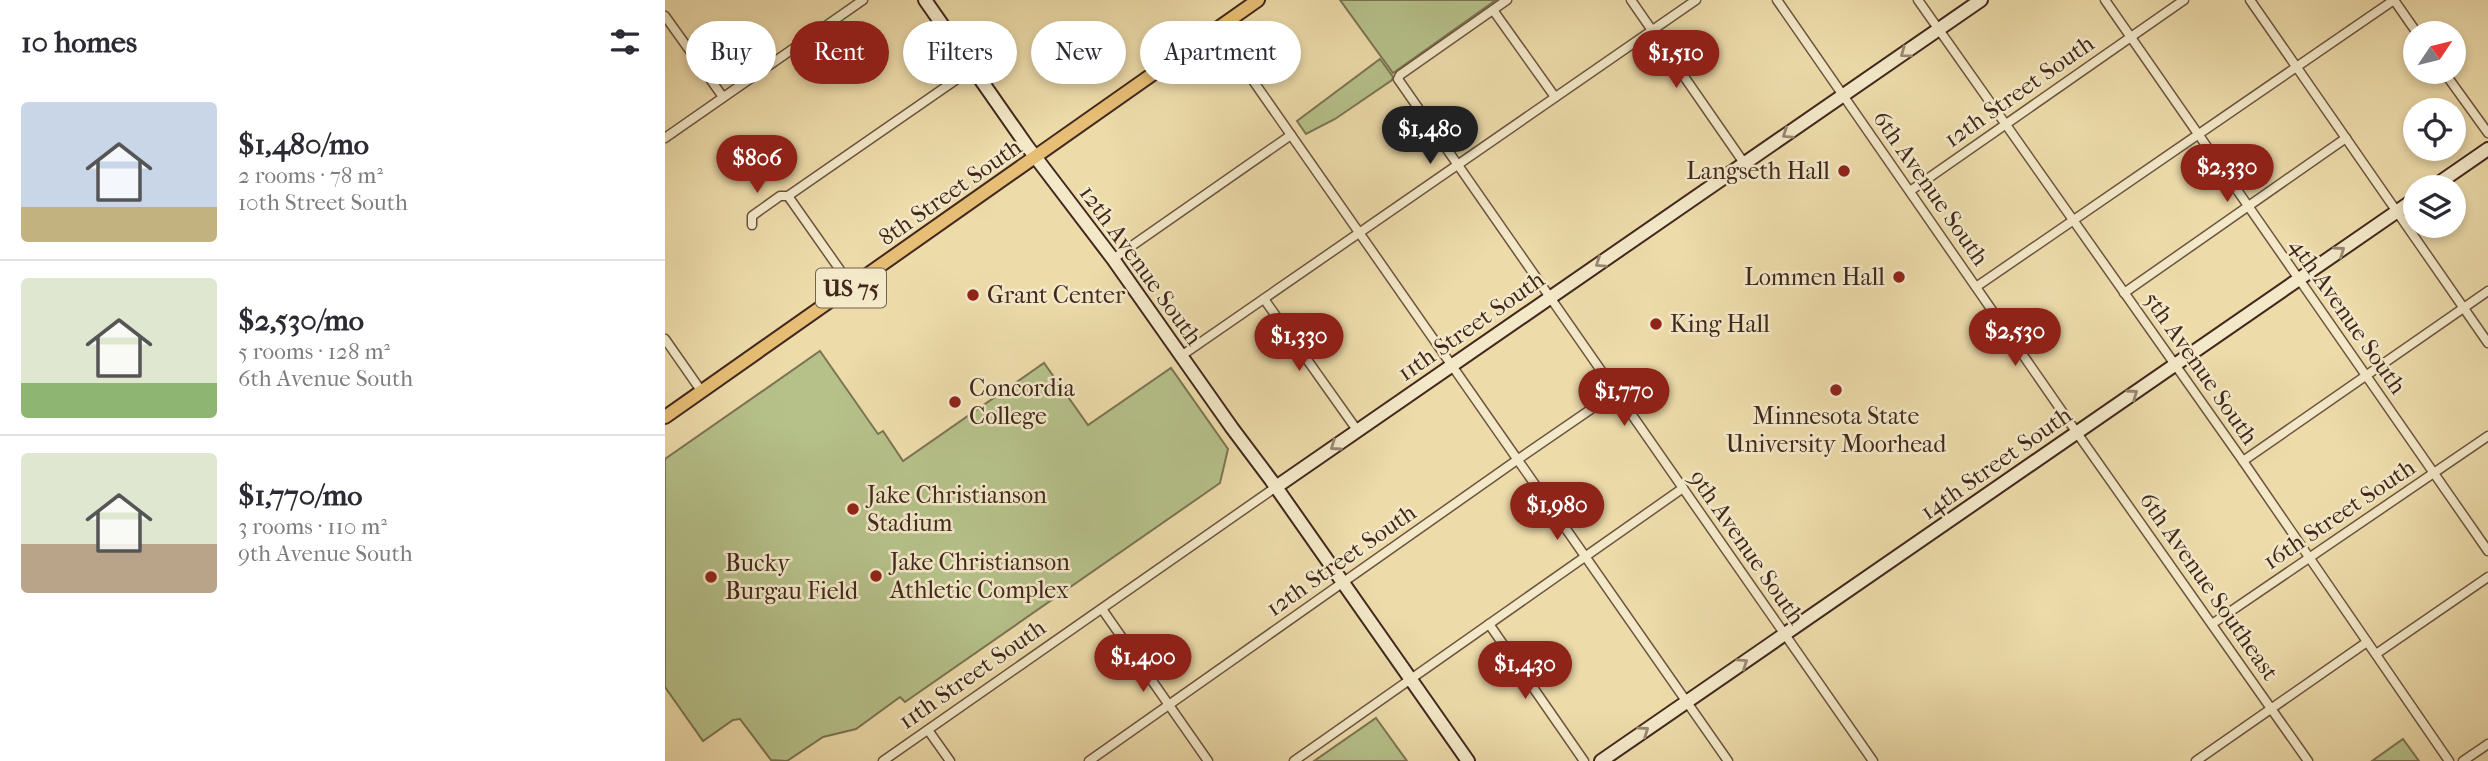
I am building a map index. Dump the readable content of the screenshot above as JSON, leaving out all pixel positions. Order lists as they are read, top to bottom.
{
  "streets": {
    "main road": ["8th Street South", "US 75"],
    "street": [
      "12th Street South",
      "6th Avenue South",
      "12th Avenue South",
      "4th Avenue South",
      "11th Street South",
      "5th Avenue South",
      "14th Street South",
      "16th Street South",
      "9th Avenue South",
      "6th Avenue Southeast"
    ]
  },
  "crossings": [
    ["12th Street South", "6th Avenue South"],
    ["12th Street South", "12th Avenue South"],
    ["12th Street South", "4th Avenue South"],
    ["12th Street South", "5th Avenue South"],
    ["12th Street South", "9th Avenue South"],
    ["6th Avenue South", "11th Street South"],
    ["6th Avenue South", "14th Street South"],
    ["6th Avenue South", "6th Avenue Southeast"],
    ["8th Street South", "12th Avenue South"],
    ["12th Avenue South", "11th Street South"],
    ["4th Avenue South", "14th Street South"],
    ["4th Avenue South", "16th Street South"],
    ["11th Street South", "5th Avenue South"],
    ["11th Street South", "9th Avenue South"],
    ["5th Avenue South", "14th Street South"],
    ["5th Avenue South", "16th Street South"],
    ["14th Street South", "9th Avenue South"],
    ["14th Street South", "6th Avenue Southeast"],
    ["16th Street South", "6th Avenue Southeast"]
  ],
  "one_way": ["11th Street South", "14th Street South"],
  "places": [
    "Langseth Hall",
    "Lommen Hall",
    "Grant Center",
    "King Hall",
    "Minnesota State University Moorhead",
    "Concordia College",
    "Jake Christianson Stadium",
    "Jake Christianson Athletic Complex",
    "Bucky Burgau Field"
  ],
  "north": "top right",
  "page": {
    "heading": "10 homes",
    "chip": [
      "Buy",
      "Rent",
      "Filters",
      "New",
      "Apartment"
    ],
    "price": [
      "$1,510",
      "$1,480",
      "$806",
      "$2,330",
      "$2,530",
      "$1,330",
      "$1,770",
      "$1,980",
      "$1,400",
      "$1,430"
    ],
    "list": [
      {
        "name": "$1,480/mo",
        "note": "2 rooms · 78 m² · 10th Street South"
      },
      {
        "name": "$2,530/mo",
        "note": "5 rooms · 128 m² · 6th Avenue South"
      },
      {
        "name": "$1,770/mo",
        "note": "3 rooms · 110 m² · 9th Avenue South"
      }
    ]
  }
}
